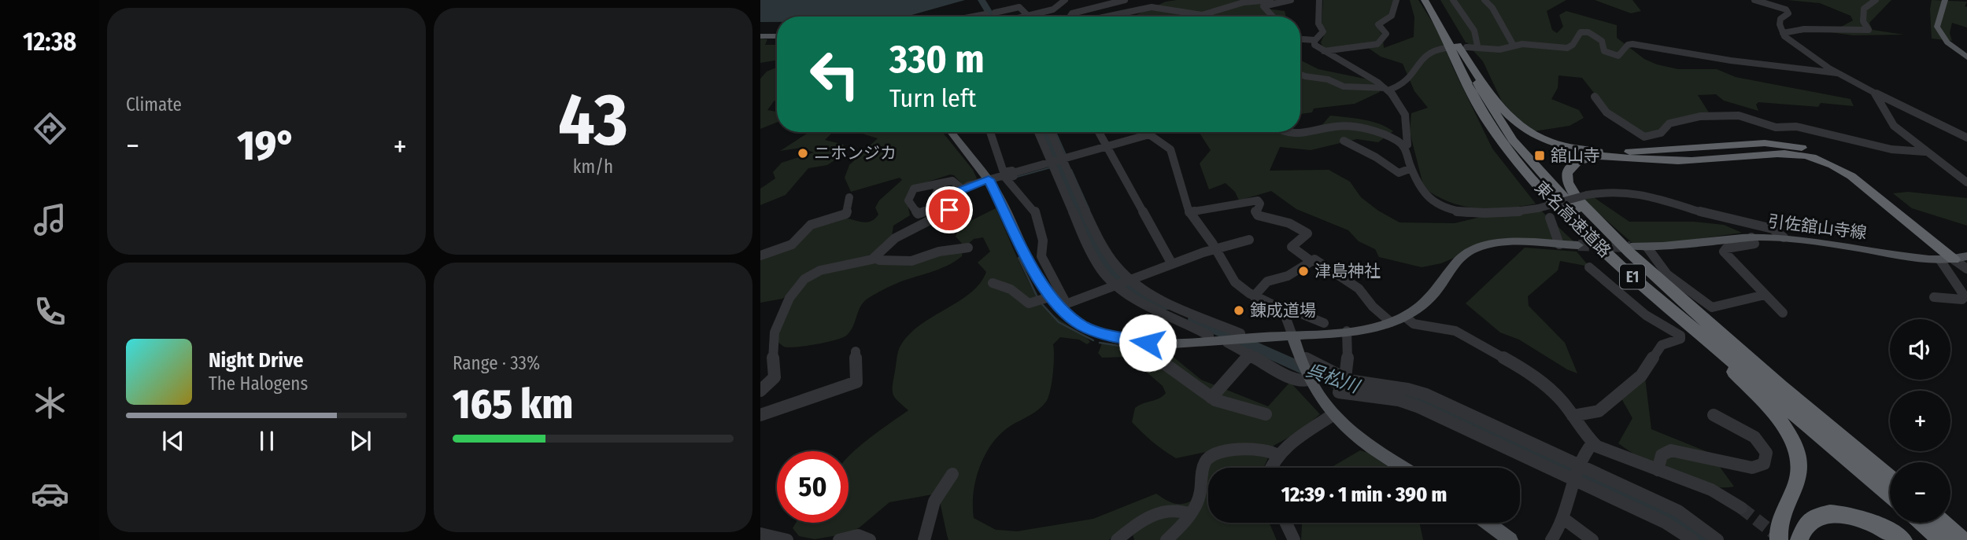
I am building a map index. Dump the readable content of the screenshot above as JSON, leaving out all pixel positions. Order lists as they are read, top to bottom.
{
  "streets": {
    "highway": ["東名高速道路", "E1"],
    "main road": ["引佐舘山寺線"]
  },
  "water": ["呉松川"],
  "places": {
    "other": ["ニホンジカ", "津島神社", "錬成道場"],
    "transit": ["舘山寺"]
  },
  "page": {
    "tabs": "12:38",
    "tile": [
      "Climate",
      ["43", "km/h"],
      ["Range · 33%", "165 km"]
    ],
    "turn": ["330 m", "Turn left"],
    "heat": ["−", "19°", "+"],
    "map_buttons": ["+", "−"],
    "song": ["Night Drive", "The Halogens"],
    "limit": "50",
    "trip": "12:39 · 1 min · 390 m"
  }
}
